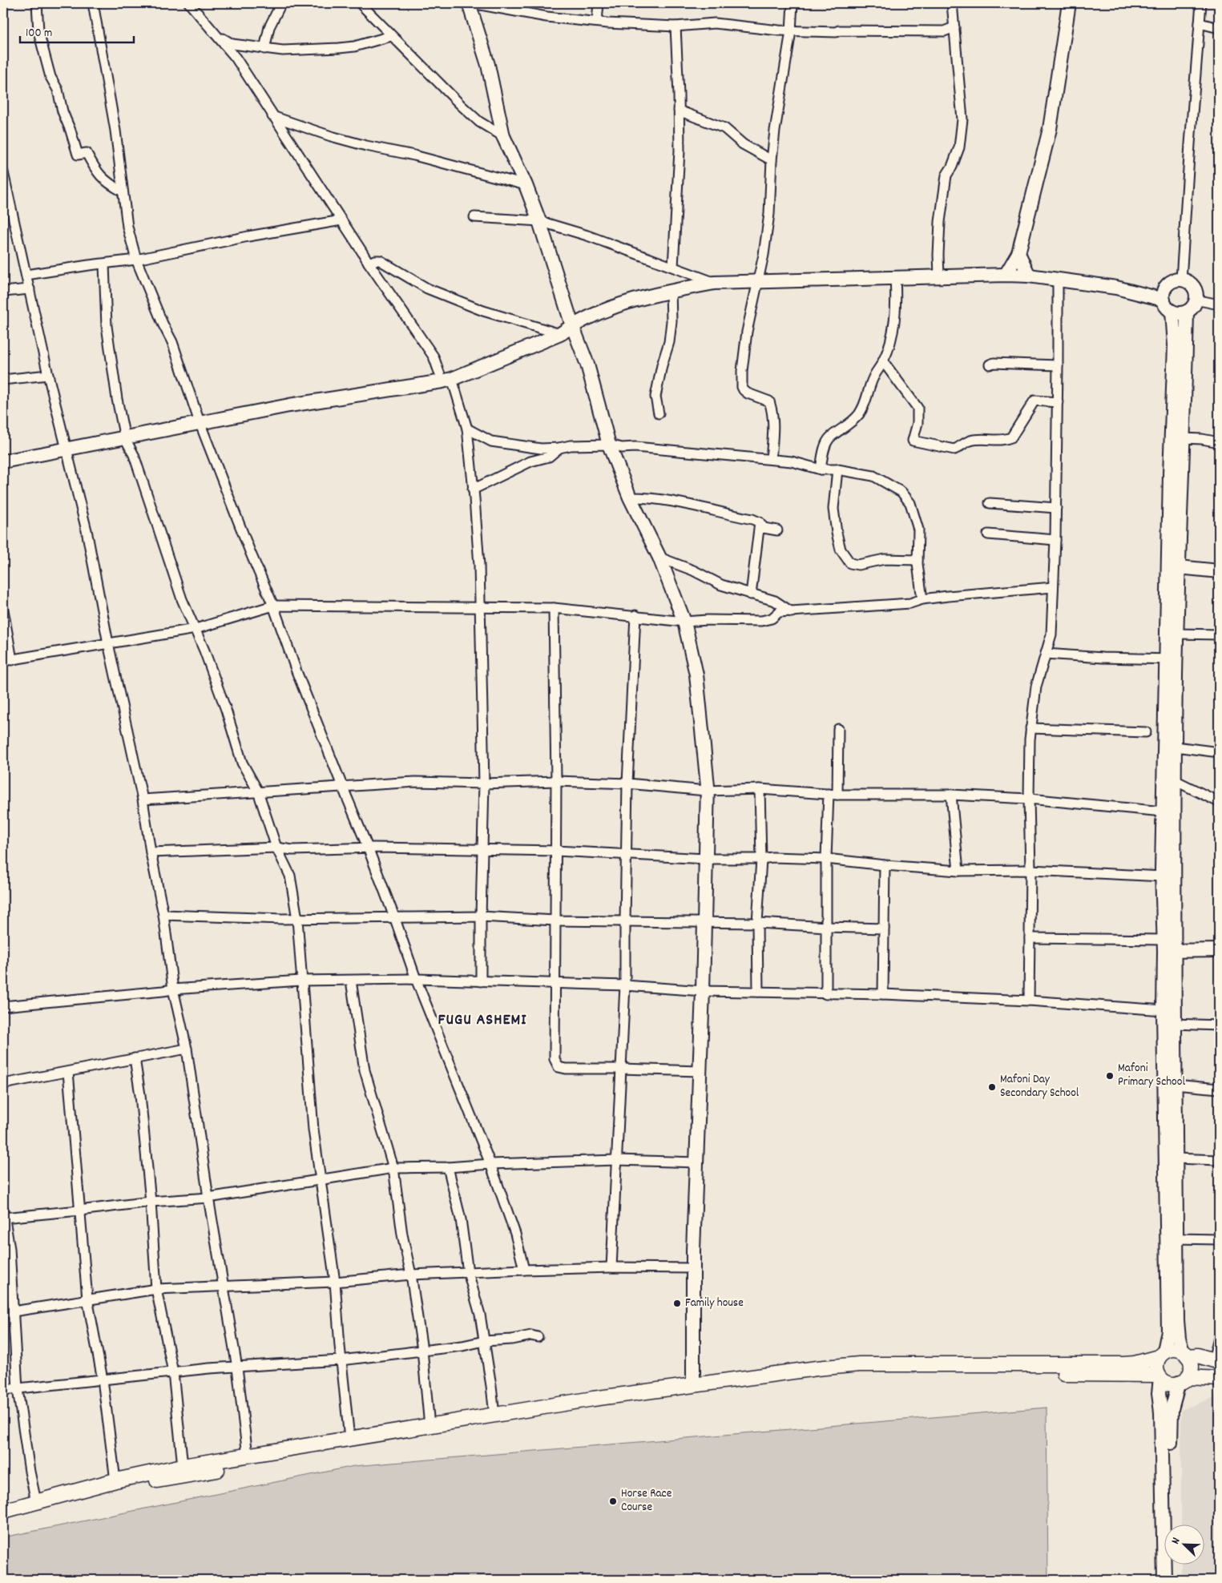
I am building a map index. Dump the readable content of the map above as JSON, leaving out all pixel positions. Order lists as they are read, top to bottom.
{
  "districts": ["FUGU ASHEMI"],
  "places": [
    "Mafoni Primary School",
    "Mafoni Day Secondary School",
    "Family house",
    "Horse Race Course"
  ],
  "scale_bar": "100 m",
  "north": "top left"
}
